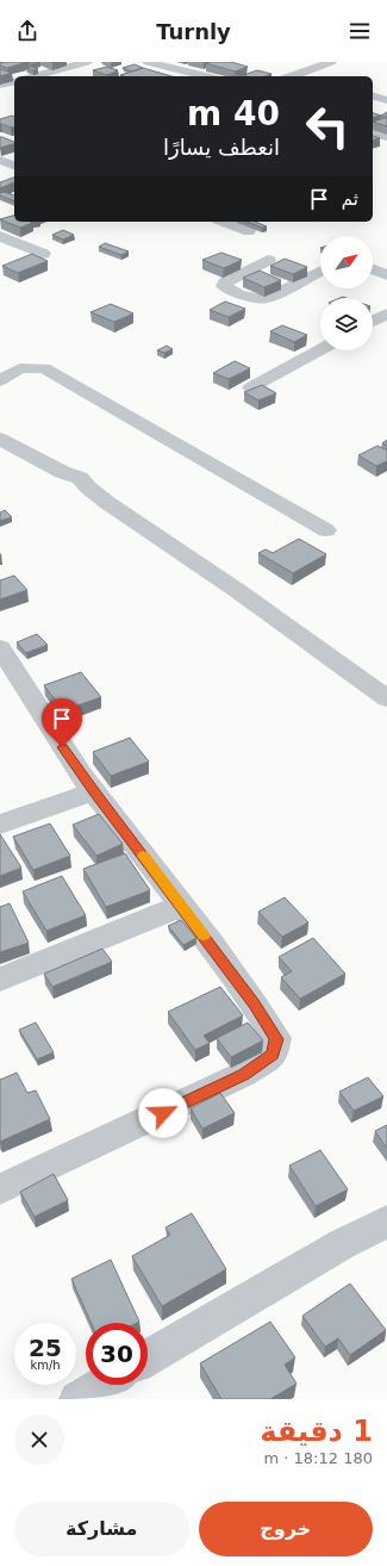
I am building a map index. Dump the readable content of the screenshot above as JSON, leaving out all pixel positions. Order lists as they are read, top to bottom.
{
  "north": "top right",
  "page": {
    "header": "Turnly",
    "turn": ["40 m", "انعطف يسارًا"],
    "then": "ثم",
    "speed": "25 km/h",
    "limit": "30",
    "heading": ["1 دقيقة", "180 m · 18:12"],
    "buttons": ["خروج", "مشاركة"]
  }
}
